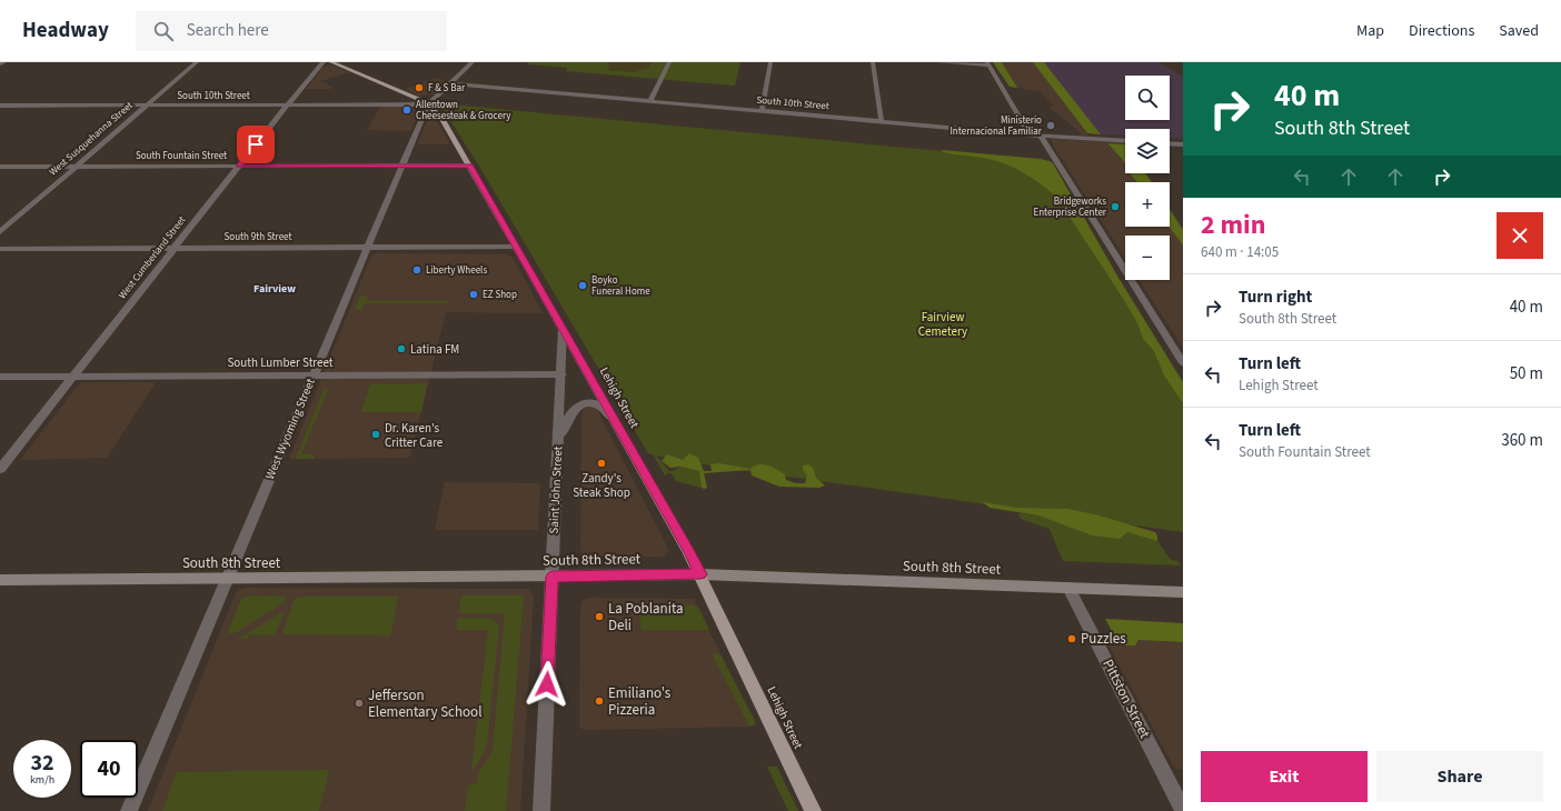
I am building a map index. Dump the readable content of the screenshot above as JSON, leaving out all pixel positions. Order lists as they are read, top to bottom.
{
  "streets": {
    "main road": ["Lehigh Street", "South 8th Street"],
    "street": [
      "South 10th Street",
      "West Susquehanna Street",
      "South Fountain Street",
      "South 9th Street",
      "West Cumberland Street",
      "South Lumber Street",
      "West Wyoming Street",
      "Saint John Street",
      "Pittston Street"
    ]
  },
  "crossings": [
    ["South 10th Street", "West Susquehanna Street"],
    ["South 10th Street", "West Cumberland Street"],
    ["South 10th Street", "Lehigh Street"],
    ["South 10th Street", "West Wyoming Street"],
    ["West Susquehanna Street", "South Fountain Street"],
    ["South Fountain Street", "West Cumberland Street"],
    ["South Fountain Street", "Lehigh Street"],
    ["South Fountain Street", "West Wyoming Street"],
    ["South 9th Street", "West Cumberland Street"],
    ["South 9th Street", "Lehigh Street"],
    ["South 9th Street", "West Wyoming Street"],
    ["West Cumberland Street", "South Lumber Street"],
    ["South Lumber Street", "West Wyoming Street"],
    ["South Lumber Street", "Saint John Street"],
    ["Lehigh Street", "West Wyoming Street"],
    ["Lehigh Street", "Saint John Street"],
    ["Lehigh Street", "South 8th Street"],
    ["West Wyoming Street", "South 8th Street"],
    ["Saint John Street", "South 8th Street"],
    ["South 8th Street", "Pittston Street"]
  ],
  "districts": ["Fairview"],
  "parks": ["Fairview Cemetery"],
  "places": [
    "F & S Bar",
    "Allentown Cheesesteak & Grocery",
    "Ministerio Internacional Familiar",
    "Bridgeworks Enterprise Center",
    "Liberty Wheels",
    "Boyko Funeral Home",
    "EZ Shop",
    "Latina FM",
    "Dr. Karen's Critter Care",
    "Zandy's Steak Shop",
    "La Poblanita Deli",
    "Puzzles",
    "Emiliano's Pizzeria",
    "Jefferson Elementary School"
  ],
  "page": {
    "header": "Headway",
    "search": "Search here",
    "nav": ["Map", "Directions", "Saved"],
    "turn": ["40 m", "South 8th Street"],
    "map_buttons": ["+", "−"],
    "heading": ["2 min", "640 m · 14:05"],
    "list": [
      {
        "name": "Turn right",
        "note": "South 8th Street",
        "value": "40 m"
      },
      {
        "name": "Turn left",
        "note": "Lehigh Street",
        "value": "50 m"
      },
      {
        "name": "Turn left",
        "note": "South Fountain Street",
        "value": "360 m"
      }
    ],
    "speed": "32 km/h",
    "limit": "40",
    "buttons": ["Exit", "Share"]
  }
}
